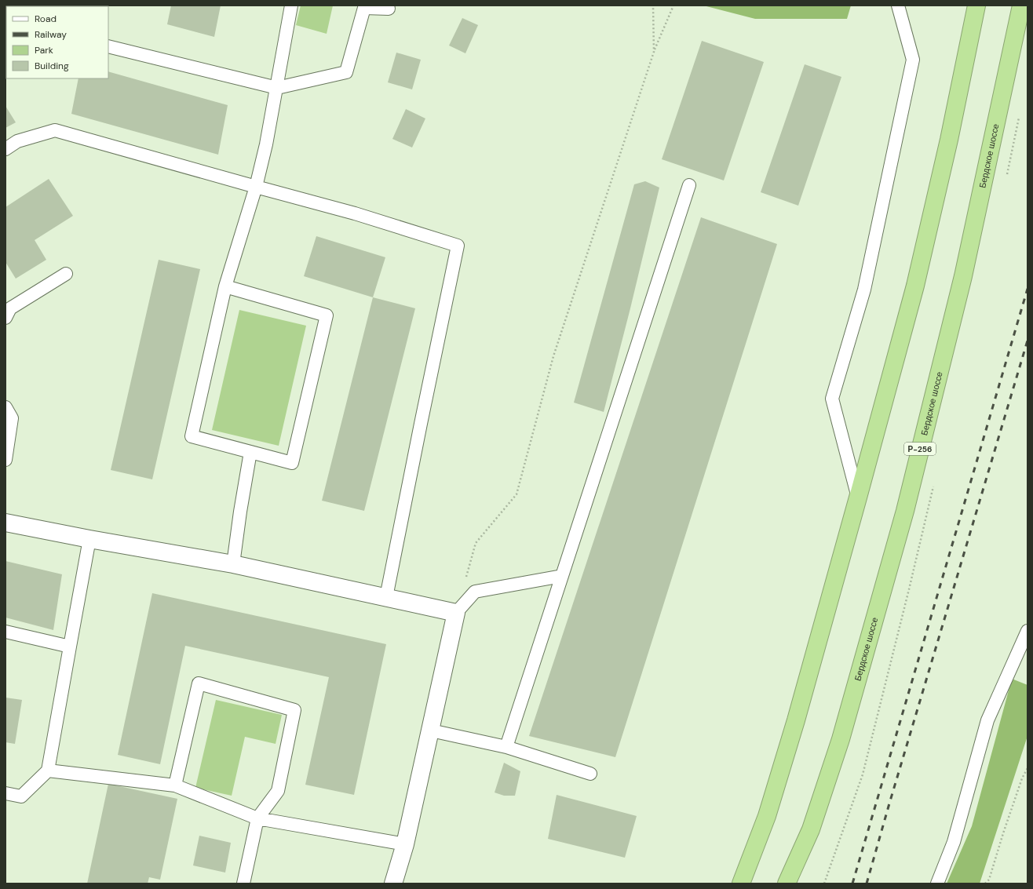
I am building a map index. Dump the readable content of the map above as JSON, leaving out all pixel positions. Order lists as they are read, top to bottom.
{
  "streets": {
    "highway": ["Бердское шоссе", "Р-256"]
  },
  "legend": [
    "Road",
    "Railway",
    "Park",
    "Building"
  ]
}
